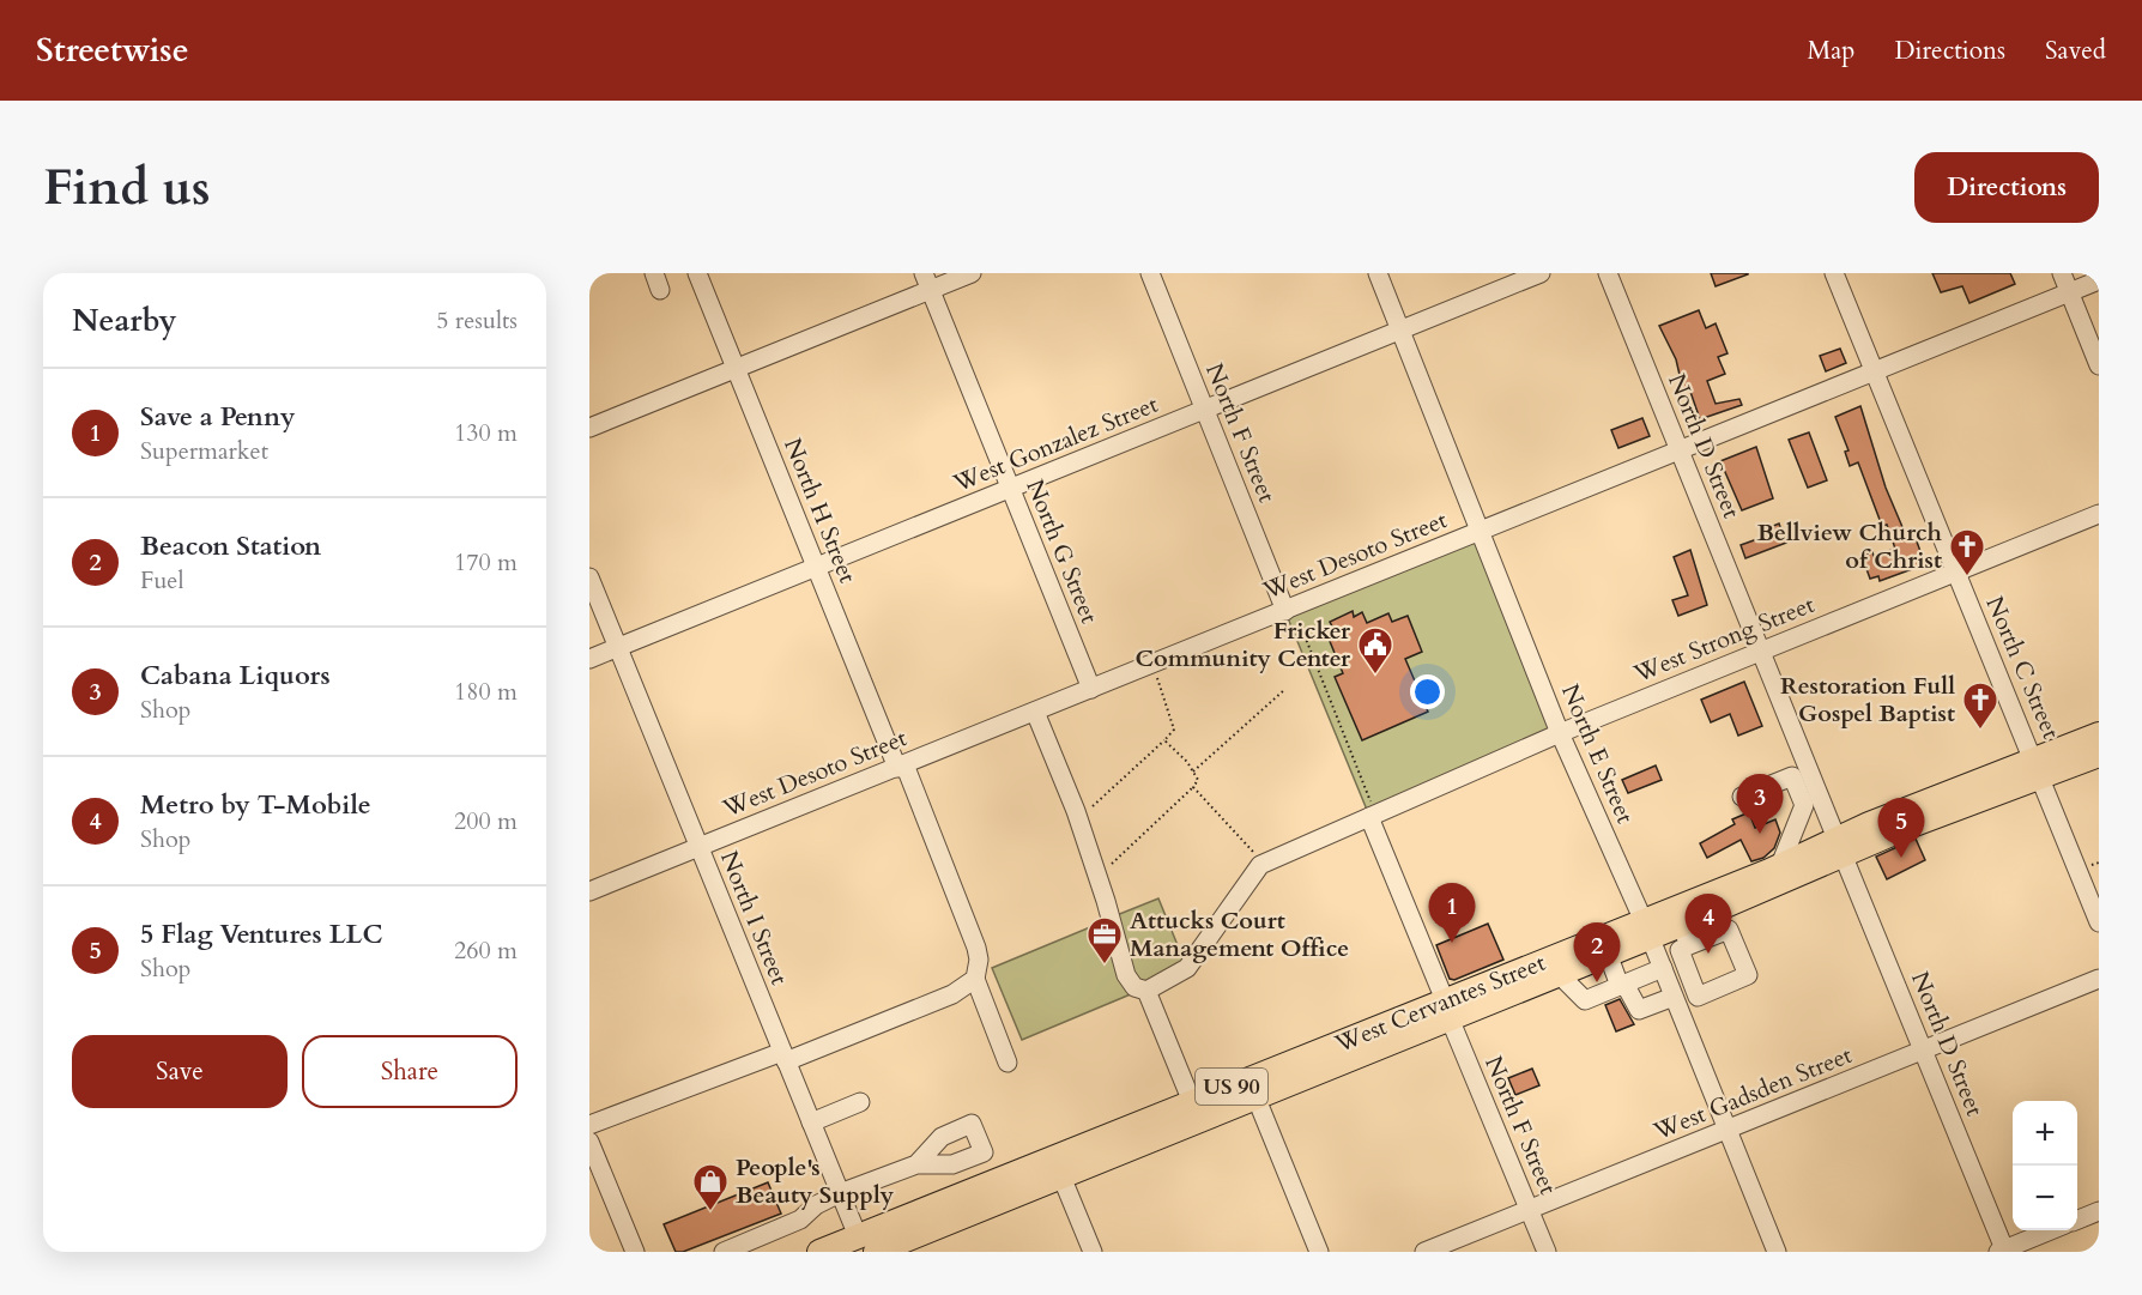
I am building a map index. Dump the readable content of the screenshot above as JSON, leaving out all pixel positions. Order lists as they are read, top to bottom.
{
  "streets": {
    "main road": ["West Cervantes Street", "US 90"],
    "street": [
      "North F Street",
      "West Gonzalez Street",
      "North D Street",
      "North H Street",
      "North G Street",
      "West Desoto Street",
      "West Strong Street",
      "North C Street",
      "North E Street",
      "North I Street",
      "West Gadsden Street"
    ]
  },
  "crossings": [
    ["North F Street", "West Gonzalez Street"],
    ["North F Street", "West Desoto Street"],
    ["North F Street", "West Strong Street"],
    ["North F Street", "West Cervantes Street"],
    ["North F Street", "West Gadsden Street"],
    ["West Gonzalez Street", "North H Street"],
    ["West Gonzalez Street", "North G Street"],
    ["West Gonzalez Street", "North E Street"],
    ["West Gonzalez Street", "North I Street"],
    ["North D Street", "West Desoto Street"],
    ["North D Street", "West Strong Street"],
    ["North D Street", "West Cervantes Street"],
    ["North D Street", "West Gadsden Street"],
    ["North H Street", "West Desoto Street"],
    ["North G Street", "West Desoto Street"],
    ["West Desoto Street", "North C Street"],
    ["West Desoto Street", "North E Street"],
    ["West Desoto Street", "North I Street"],
    ["West Strong Street", "North C Street"],
    ["West Strong Street", "North E Street"],
    ["North C Street", "West Cervantes Street"],
    ["North E Street", "West Cervantes Street"],
    ["North E Street", "West Gadsden Street"],
    ["North I Street", "West Cervantes Street"]
  ],
  "places": {
    "church": ["Bellview Church of Christ", "Restoration Full Gospel Baptist"],
    "public building": ["Fricker Community Center"],
    "office": ["Attucks Court Management Office"],
    "shop": ["People's Beauty Supply"]
  },
  "page": {
    "header": "Streetwise",
    "nav": ["Map", "Directions", "Saved"],
    "buttons": [
      "Directions",
      ["Save", "Share"]
    ],
    "title": "Find us",
    "heading": ["Nearby", "5 results"],
    "list": [
      {
        "mark": "1",
        "name": "Save a Penny",
        "note": "Supermarket",
        "value": "130 m"
      },
      {
        "mark": "2",
        "name": "Beacon Station",
        "note": "Fuel",
        "value": "170 m"
      },
      {
        "mark": "3",
        "name": "Cabana Liquors",
        "note": "Shop",
        "value": "180 m"
      },
      {
        "mark": "4",
        "name": "Metro by T-Mobile",
        "note": "Shop",
        "value": "200 m"
      },
      {
        "mark": "5",
        "name": "5 Flag Ventures LLC",
        "note": "Shop",
        "value": "260 m"
      }
    ],
    "pins": [
      "3",
      "5",
      "1",
      "4",
      "2"
    ],
    "map_buttons": ["+", "−"]
  }
}
